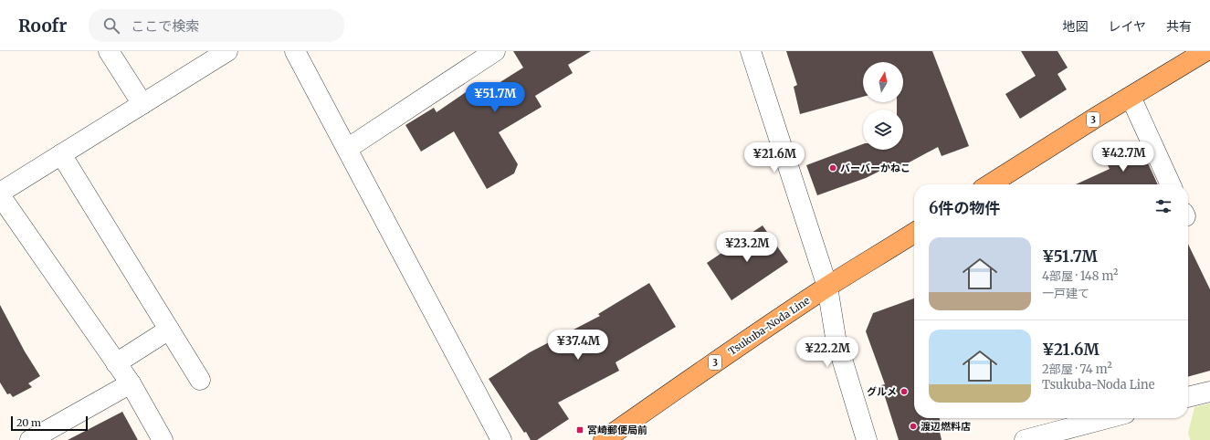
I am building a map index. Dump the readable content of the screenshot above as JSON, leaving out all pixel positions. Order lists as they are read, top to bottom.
{
  "streets": {
    "main road": ["3", "Tsukuba-Noda Line"]
  },
  "places": {
    "other": ["バーバーかねこ", "グルメ", "渡辺燃料店"],
    "transit": ["宮崎郵便局前"]
  },
  "scale_bar": "20 m",
  "north": "top",
  "page": {
    "header": "Roofr",
    "search": "ここで検索",
    "nav": ["地図", "レイヤ", "共有"],
    "price": [
      "¥51.7M",
      "¥42.7M",
      "¥21.6M",
      "¥23.2M",
      "¥37.4M",
      "¥22.2M"
    ],
    "heading": "6件の物件",
    "list": [
      {
        "name": "¥51.7M",
        "note": "4部屋 · 148 m² · 一戸建て"
      },
      {
        "name": "¥21.6M",
        "note": "2部屋 · 74 m² · Tsukuba-Noda Line"
      }
    ],
    "scale": "20 m"
  }
}
